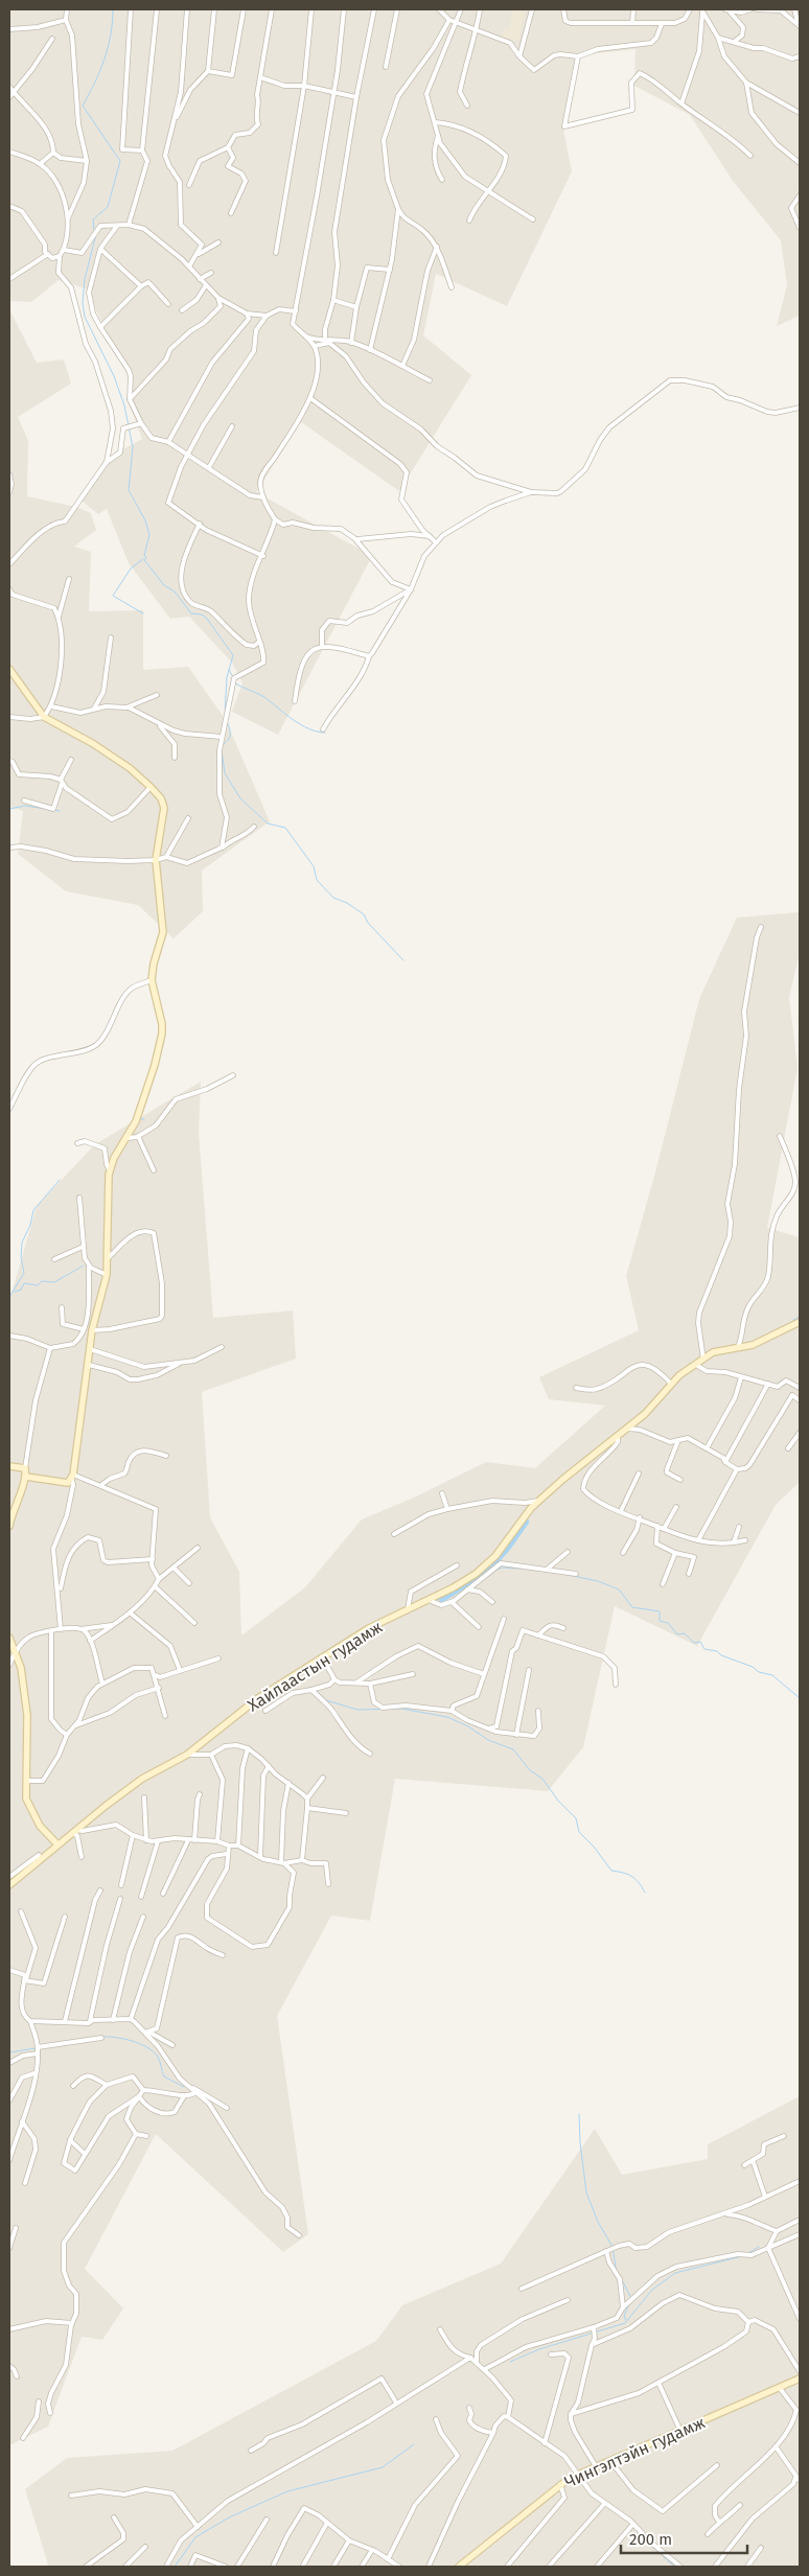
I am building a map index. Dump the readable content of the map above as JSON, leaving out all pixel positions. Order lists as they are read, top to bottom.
{
  "streets": {
    "street": ["Хайлаастын гудамж", "Чингэлтэйн гудамж"]
  },
  "scale_bar": "200 m"
}
